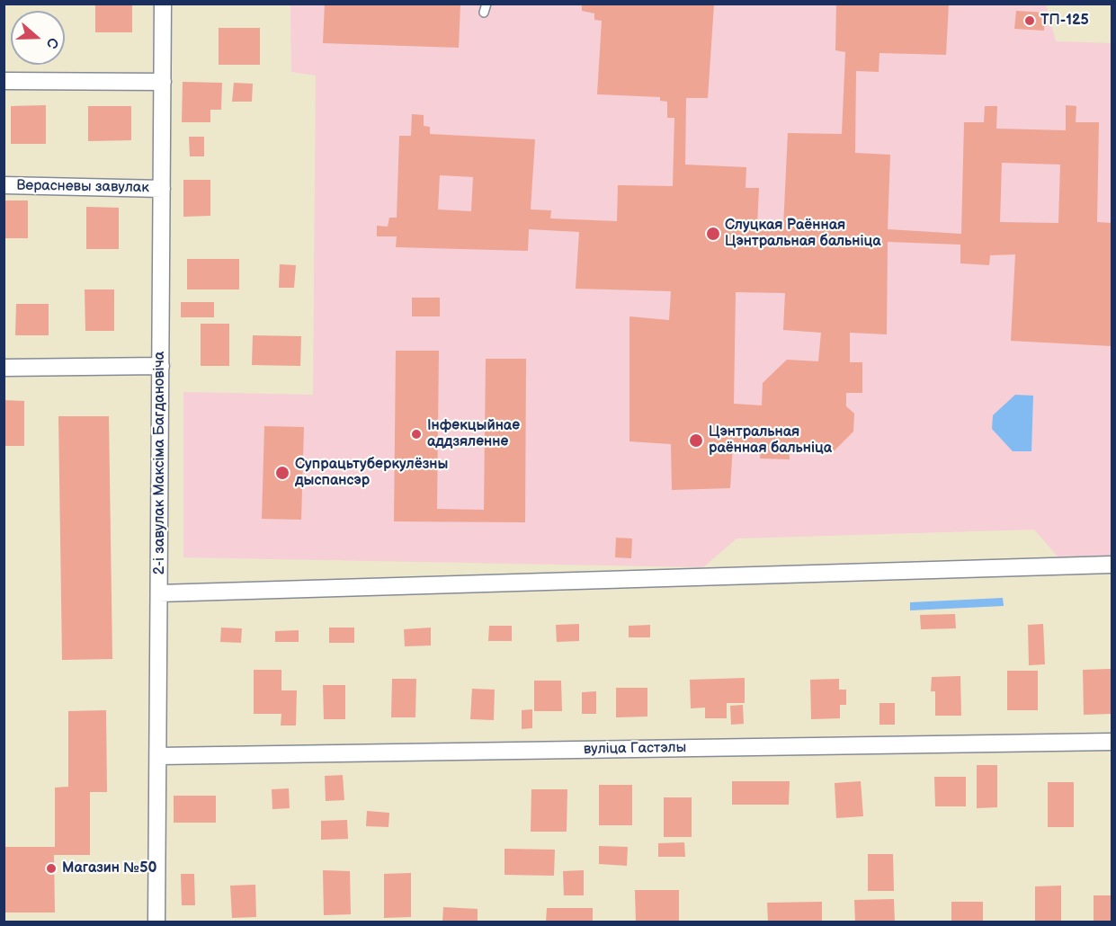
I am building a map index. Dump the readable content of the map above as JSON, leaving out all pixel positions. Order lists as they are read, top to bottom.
{
  "streets": {
    "street": ["Верасневы завулак", "2-і завулак Максіма Багдановіча", "вуліца Гастэлы"]
  },
  "crossings": [
    ["Верасневы завулак", "2-і завулак Максіма Багдановіча"],
    ["2-і завулак Максіма Багдановіча", "вуліца Гастэлы"]
  ],
  "places": [
    "ТП-125",
    "Слуцкая Раённая Цэнтральная бальніца",
    "Інфекцыйнае аддзяленне",
    "Цэнтральная раённая бальніца",
    "Супрацьтуберкулёзны дыспансэр",
    "Магазин №50"
  ],
  "north": "right"
}
